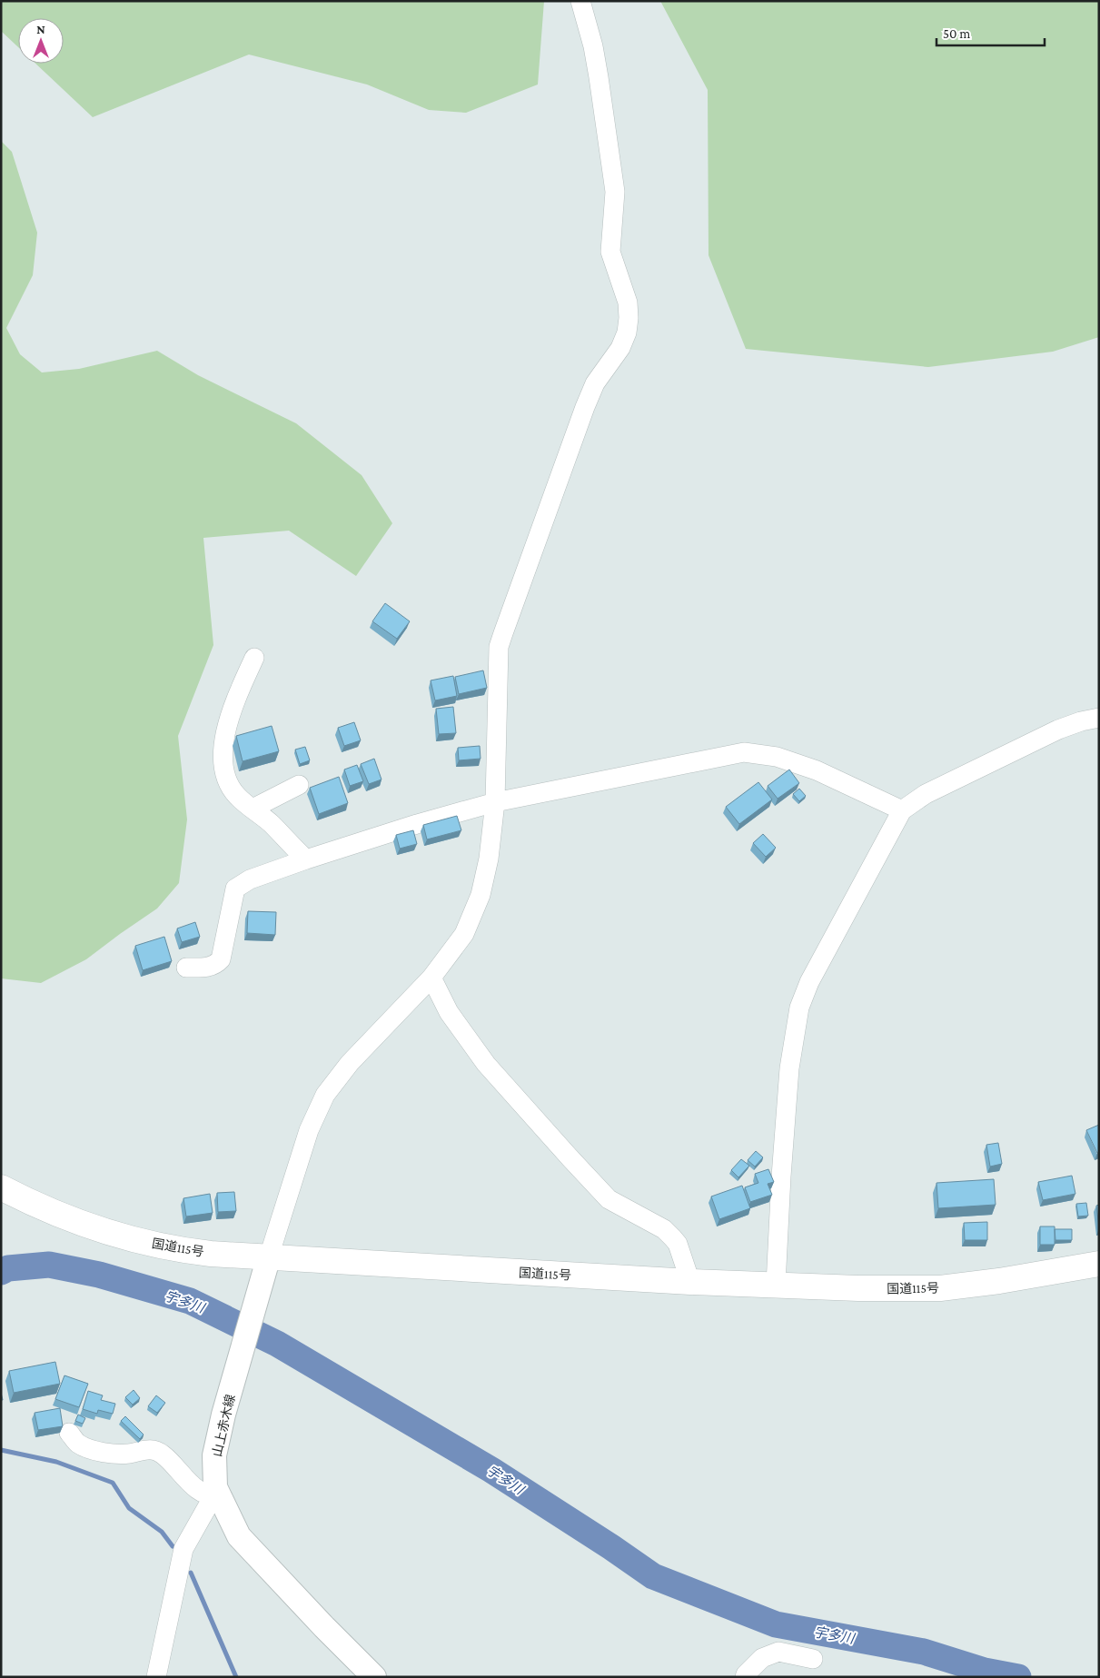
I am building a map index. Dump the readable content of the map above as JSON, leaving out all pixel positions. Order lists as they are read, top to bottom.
{
  "streets": {
    "highway": ["国道115号"],
    "main road": ["山上赤木線"]
  },
  "crossings": [
    ["国道115号", "山上赤木線"]
  ],
  "water": ["宇多川"],
  "scale_bar": "50 m",
  "north": "top"
}
